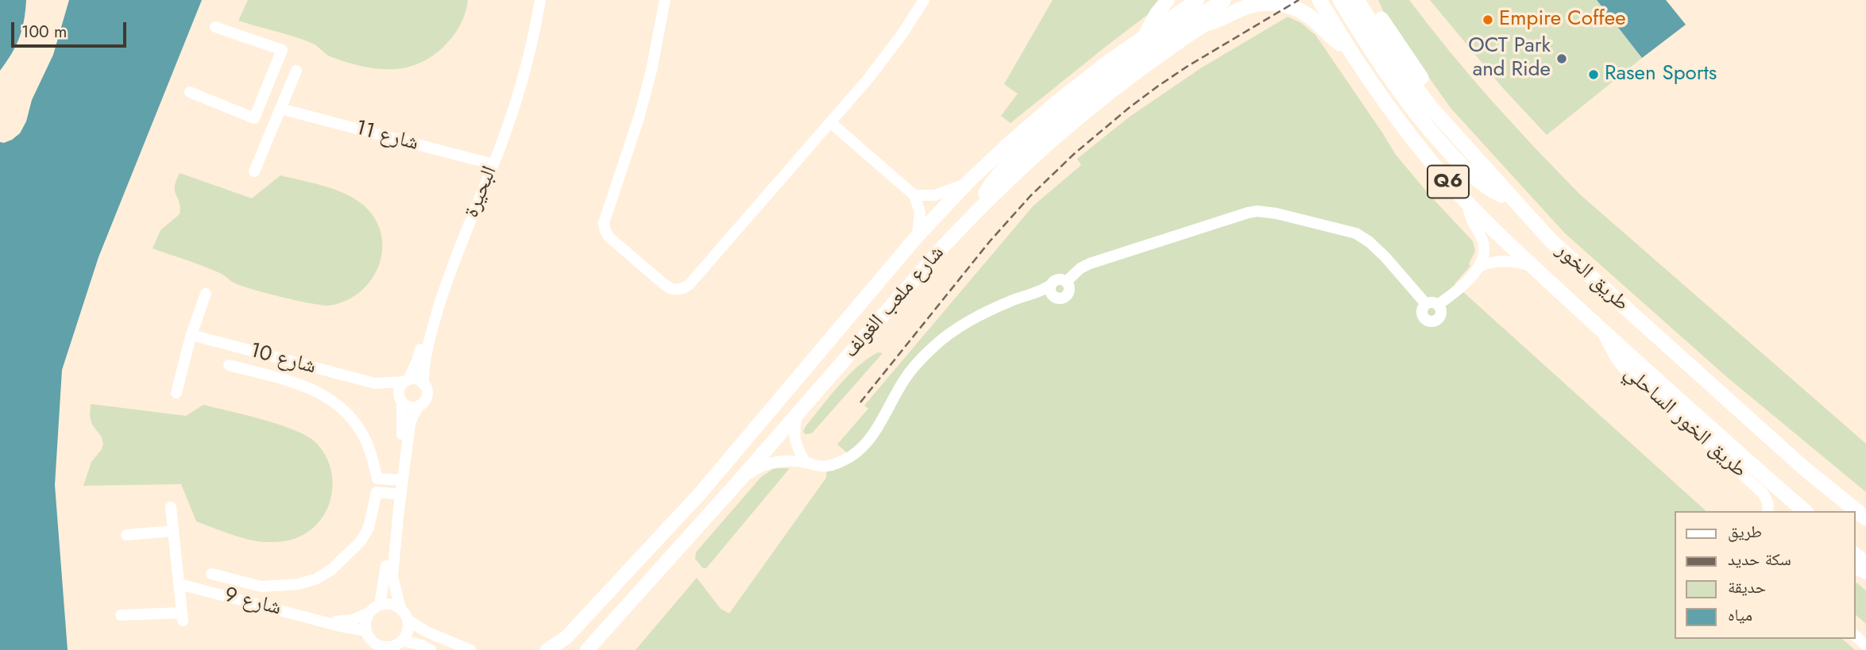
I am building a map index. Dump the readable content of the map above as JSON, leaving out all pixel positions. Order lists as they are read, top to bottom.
{
  "streets": {
    "highway": ["Q6", "طريق الخور"],
    "main road": ["شارع ملعب الغولف"],
    "street": [
      "شارع 11",
      "البحيرة",
      "شارع 10",
      "طريق الخور الساحلي",
      "شارع 9"
    ]
  },
  "crossings": [
    ["شارع 11", "البحيرة"],
    ["البحيرة", "شارع 10"],
    ["طريق الخور", "طريق الخور الساحلي"]
  ],
  "places": ["Empire Coffee", "OCT Park and Ride", "Rasen Sports"],
  "legend": [
    "طريق",
    "سكة حديد",
    "حديقة",
    "مياه"
  ],
  "scale_bar": "100 m"
}
